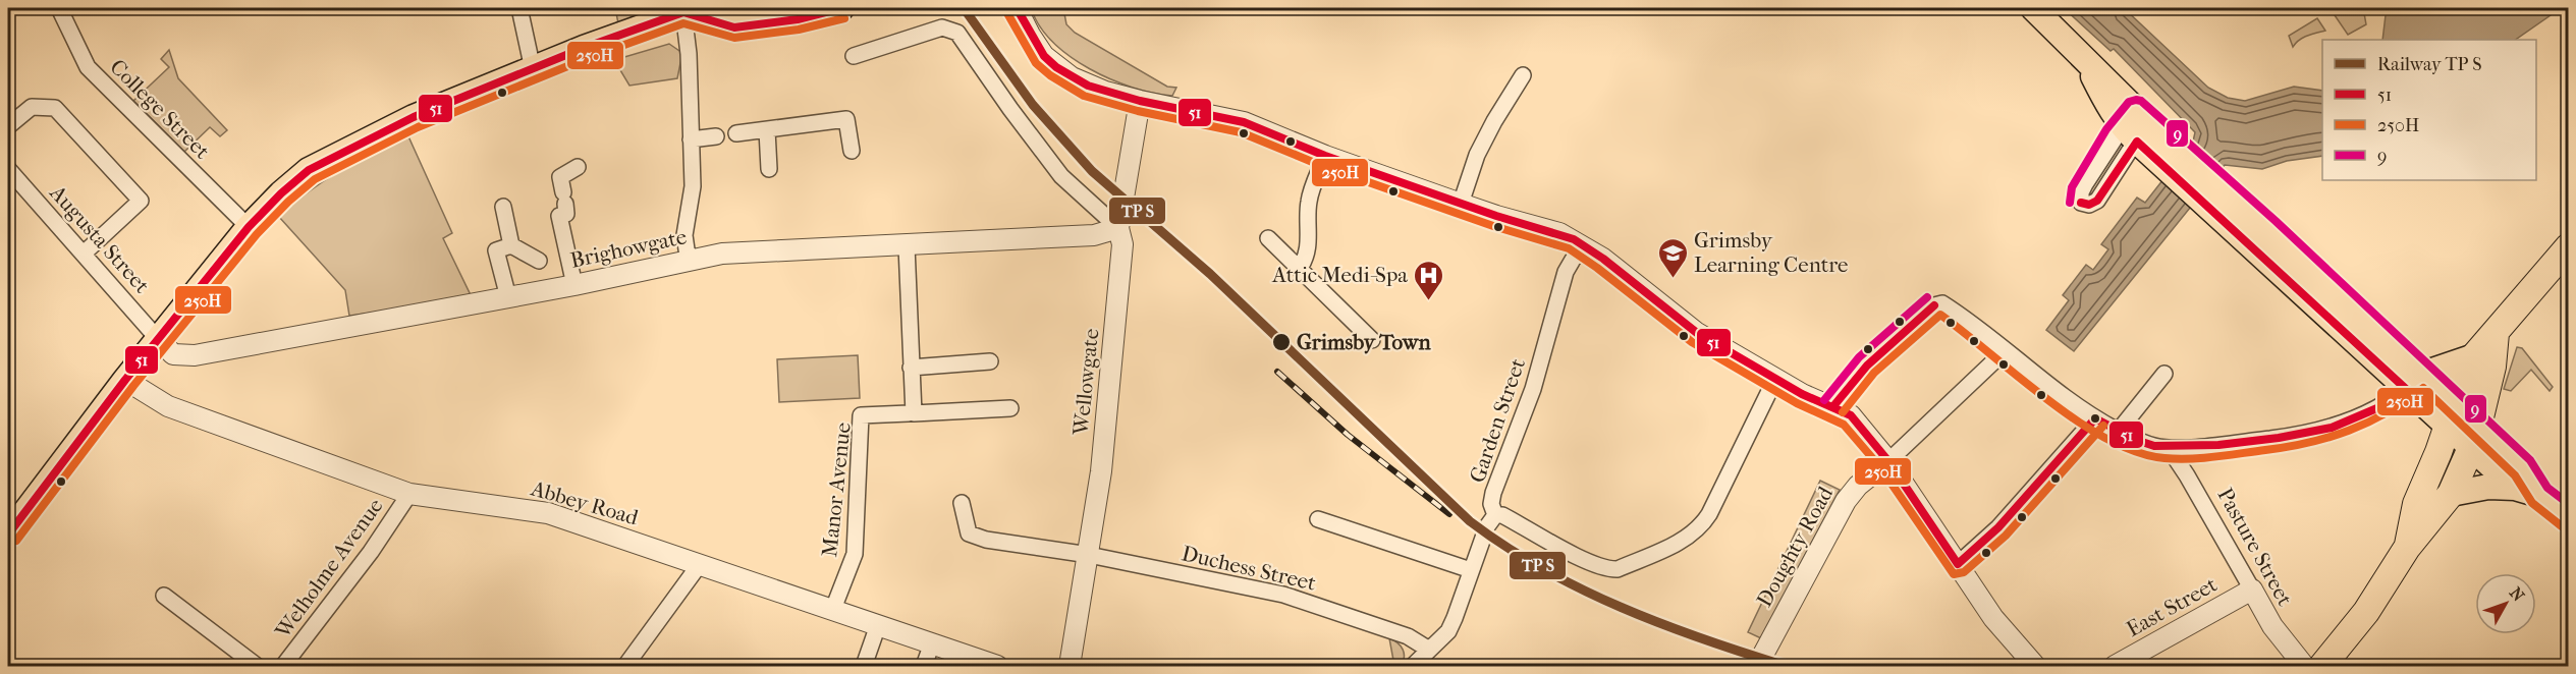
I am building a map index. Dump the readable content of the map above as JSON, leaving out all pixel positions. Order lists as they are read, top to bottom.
{
  "streets": {
    "street": [
      "College Street",
      "Augusta Street",
      "Brighowgate",
      "Wellowgate",
      "Garden Street",
      "Manor Avenue",
      "Abbey Road",
      "Doughty Road",
      "Pasture Street",
      "Welholme Avenue",
      "Duchess Street",
      "East Street"
    ]
  },
  "crossings": [
    ["Augusta Street", "Brighowgate"],
    ["Brighowgate", "Wellowgate"],
    ["Wellowgate", "Duchess Street"],
    ["Garden Street", "Duchess Street"],
    ["Manor Avenue", "Abbey Road"],
    ["Abbey Road", "Welholme Avenue"],
    ["Pasture Street", "East Street"]
  ],
  "places": {
    "school or university": ["Grimsby Learning Centre"],
    "hospital": ["Attic Medi-Spa"],
    "other": ["Grimsby Town"]
  },
  "lines": ["transit line 51", "transit line 250H", "transit line 9"],
  "legend": [
    "Railway TP S",
    "51",
    "250H",
    "9"
  ],
  "north": "top right"
}
